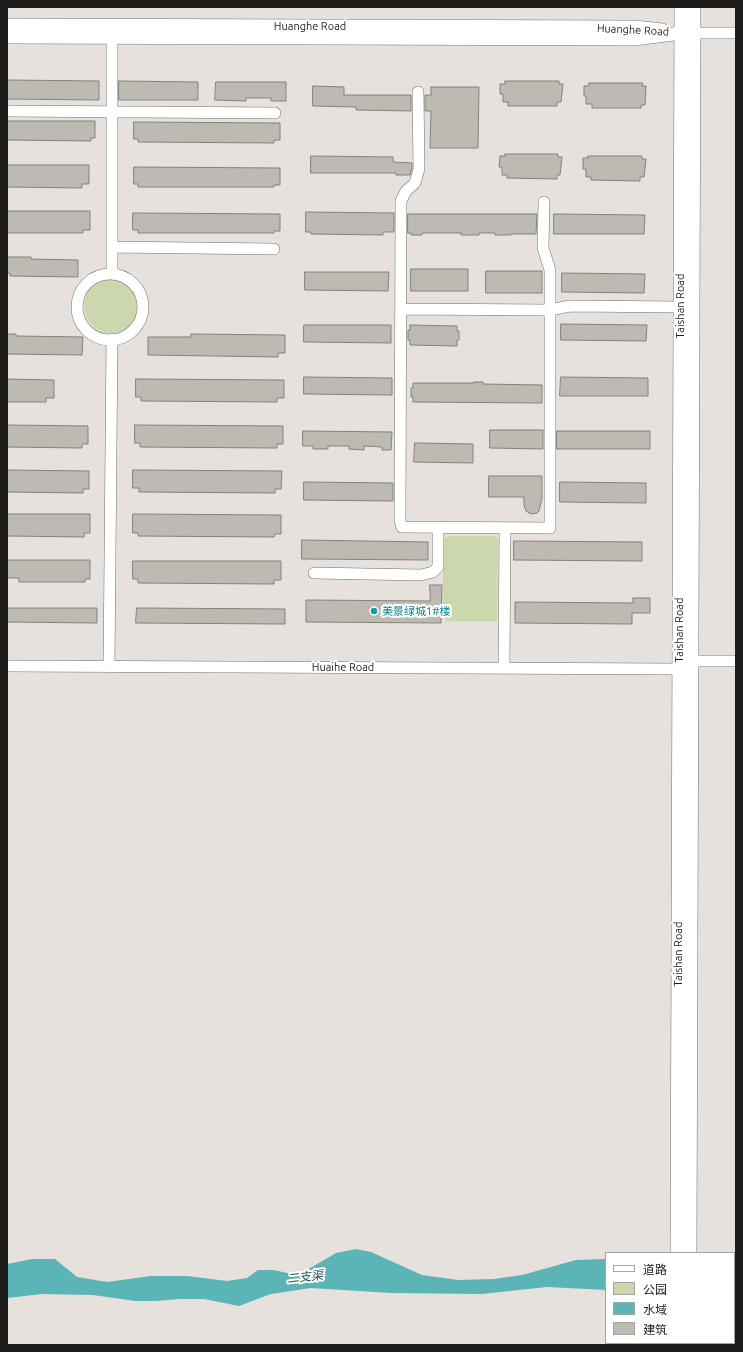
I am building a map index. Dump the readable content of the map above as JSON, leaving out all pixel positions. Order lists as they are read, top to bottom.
{
  "streets": {
    "main road": ["Huanghe Road", "Taishan Road"],
    "street": ["Huaihe Road"]
  },
  "crossings": [
    ["Huanghe Road", "Taishan Road"],
    ["Taishan Road", "Huaihe Road"]
  ],
  "water": ["二支渠"],
  "places": ["美景绿城1#楼"],
  "legend": [
    "道路",
    "公园",
    "水域",
    "建筑"
  ]
}
